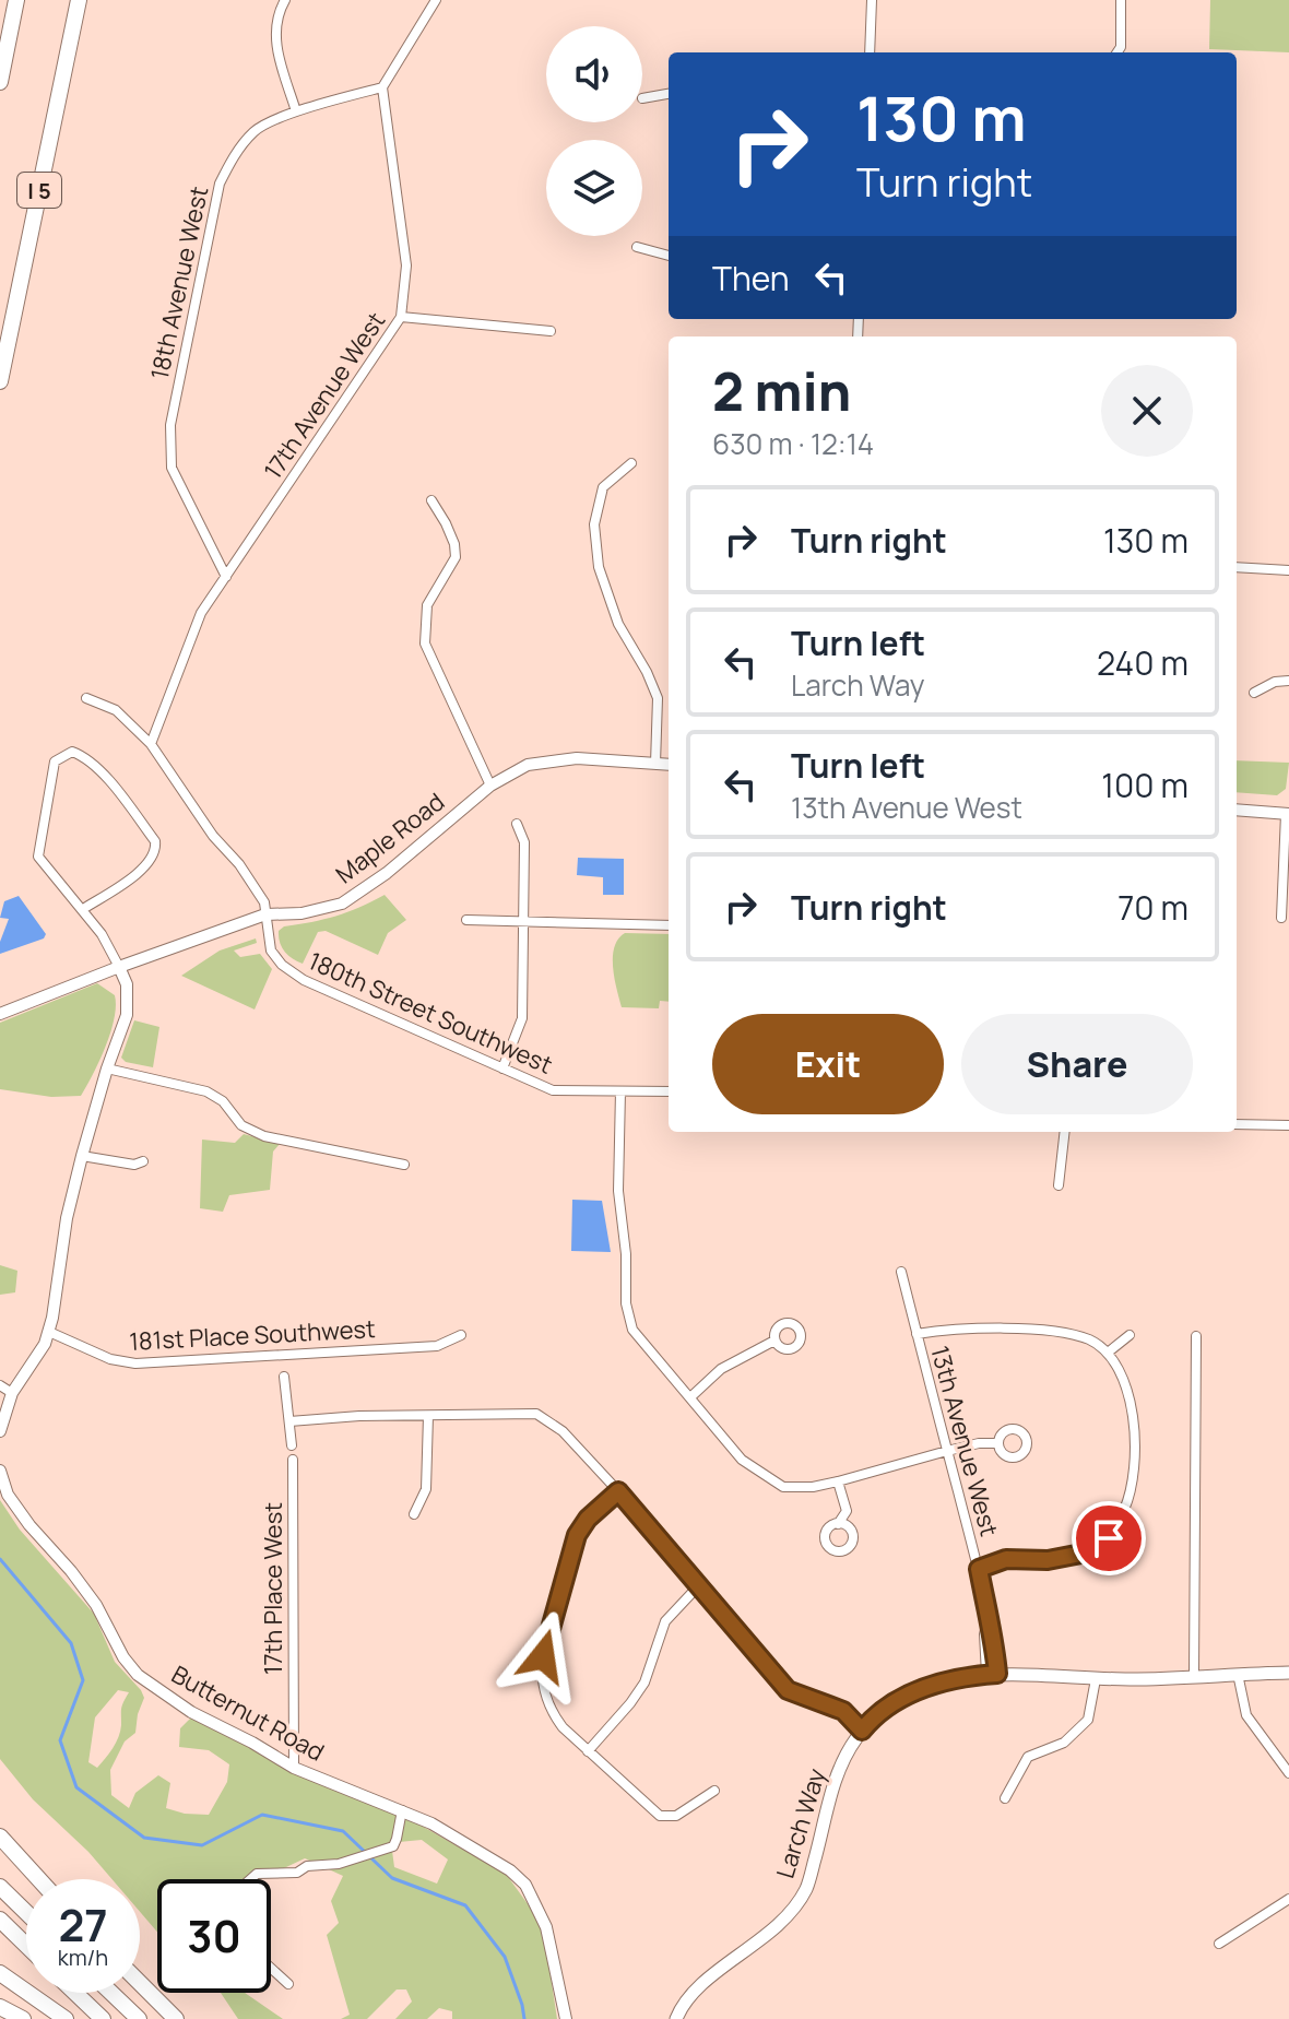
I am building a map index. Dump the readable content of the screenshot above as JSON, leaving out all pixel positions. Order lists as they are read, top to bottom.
{
  "streets": {
    "highway": ["I 5"],
    "main road": ["Larch Way"],
    "street": [
      "18th Avenue West",
      "17th Avenue West",
      "Maple Road",
      "180th Street Southwest",
      "181st Place Southwest",
      "13th Avenue West",
      "17th Place West",
      "Butternut Road"
    ]
  },
  "crossings": [
    ["18th Avenue West", "17th Avenue West"],
    ["Maple Road", "180th Street Southwest"],
    ["13th Avenue West", "Larch Way"],
    ["17th Place West", "Butternut Road"]
  ],
  "page": {
    "turn": ["130 m", "Turn right"],
    "then": "Then",
    "heading": ["2 min", "630 m · 12:14"],
    "list": [
      {
        "name": "Turn right",
        "value": "130 m"
      },
      {
        "name": "Turn left",
        "note": "Larch Way",
        "value": "240 m"
      },
      {
        "name": "Turn left",
        "note": "13th Avenue West",
        "value": "100 m"
      },
      {
        "name": "Turn right",
        "value": "70 m"
      }
    ],
    "buttons": ["Exit", "Share"],
    "speed": "27 km/h",
    "limit": "30"
  }
}
